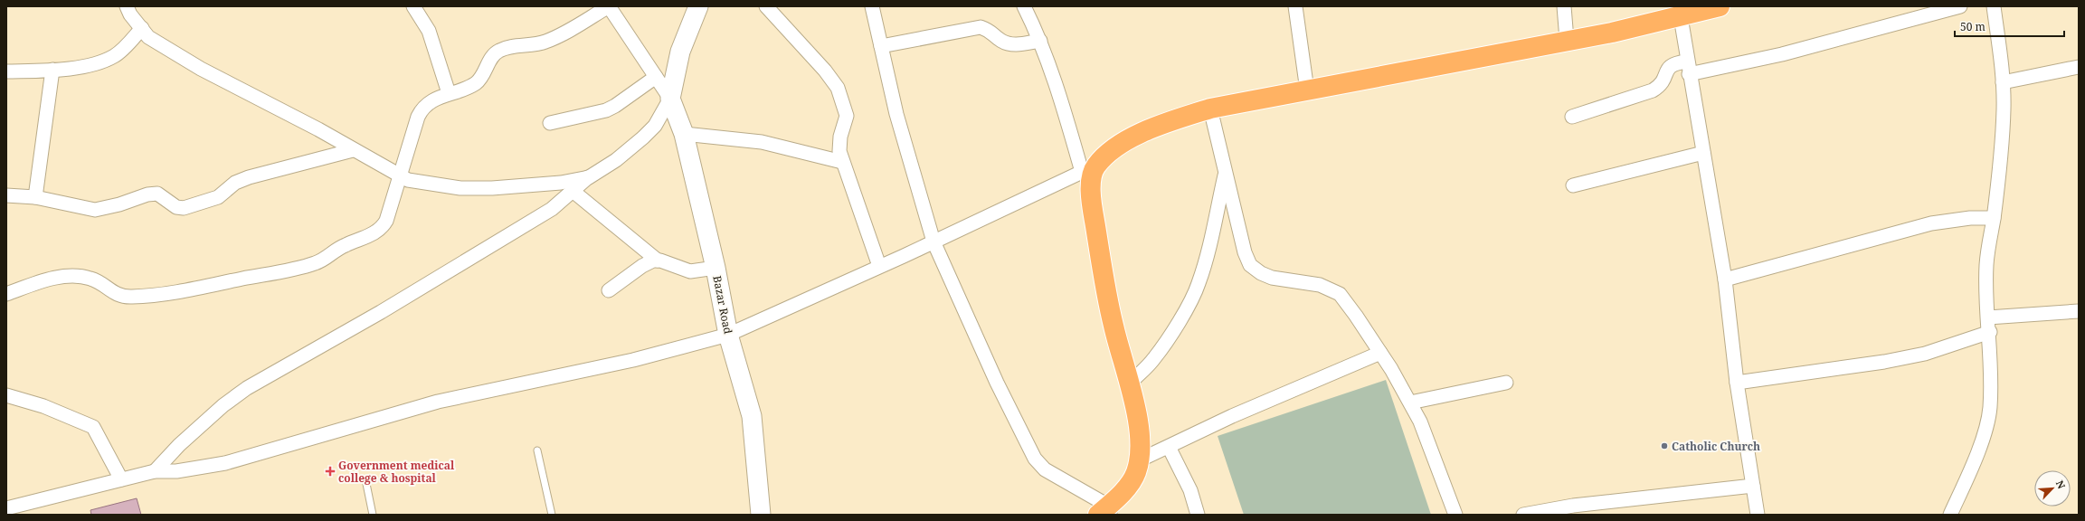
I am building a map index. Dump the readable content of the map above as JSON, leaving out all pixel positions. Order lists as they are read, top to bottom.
{
  "streets": {
    "street": ["Bazar Road"]
  },
  "places": {
    "other": ["Catholic Church"],
    "health": ["Government medical college & hospital"]
  },
  "scale_bar": "50 m",
  "north": "top right"
}
